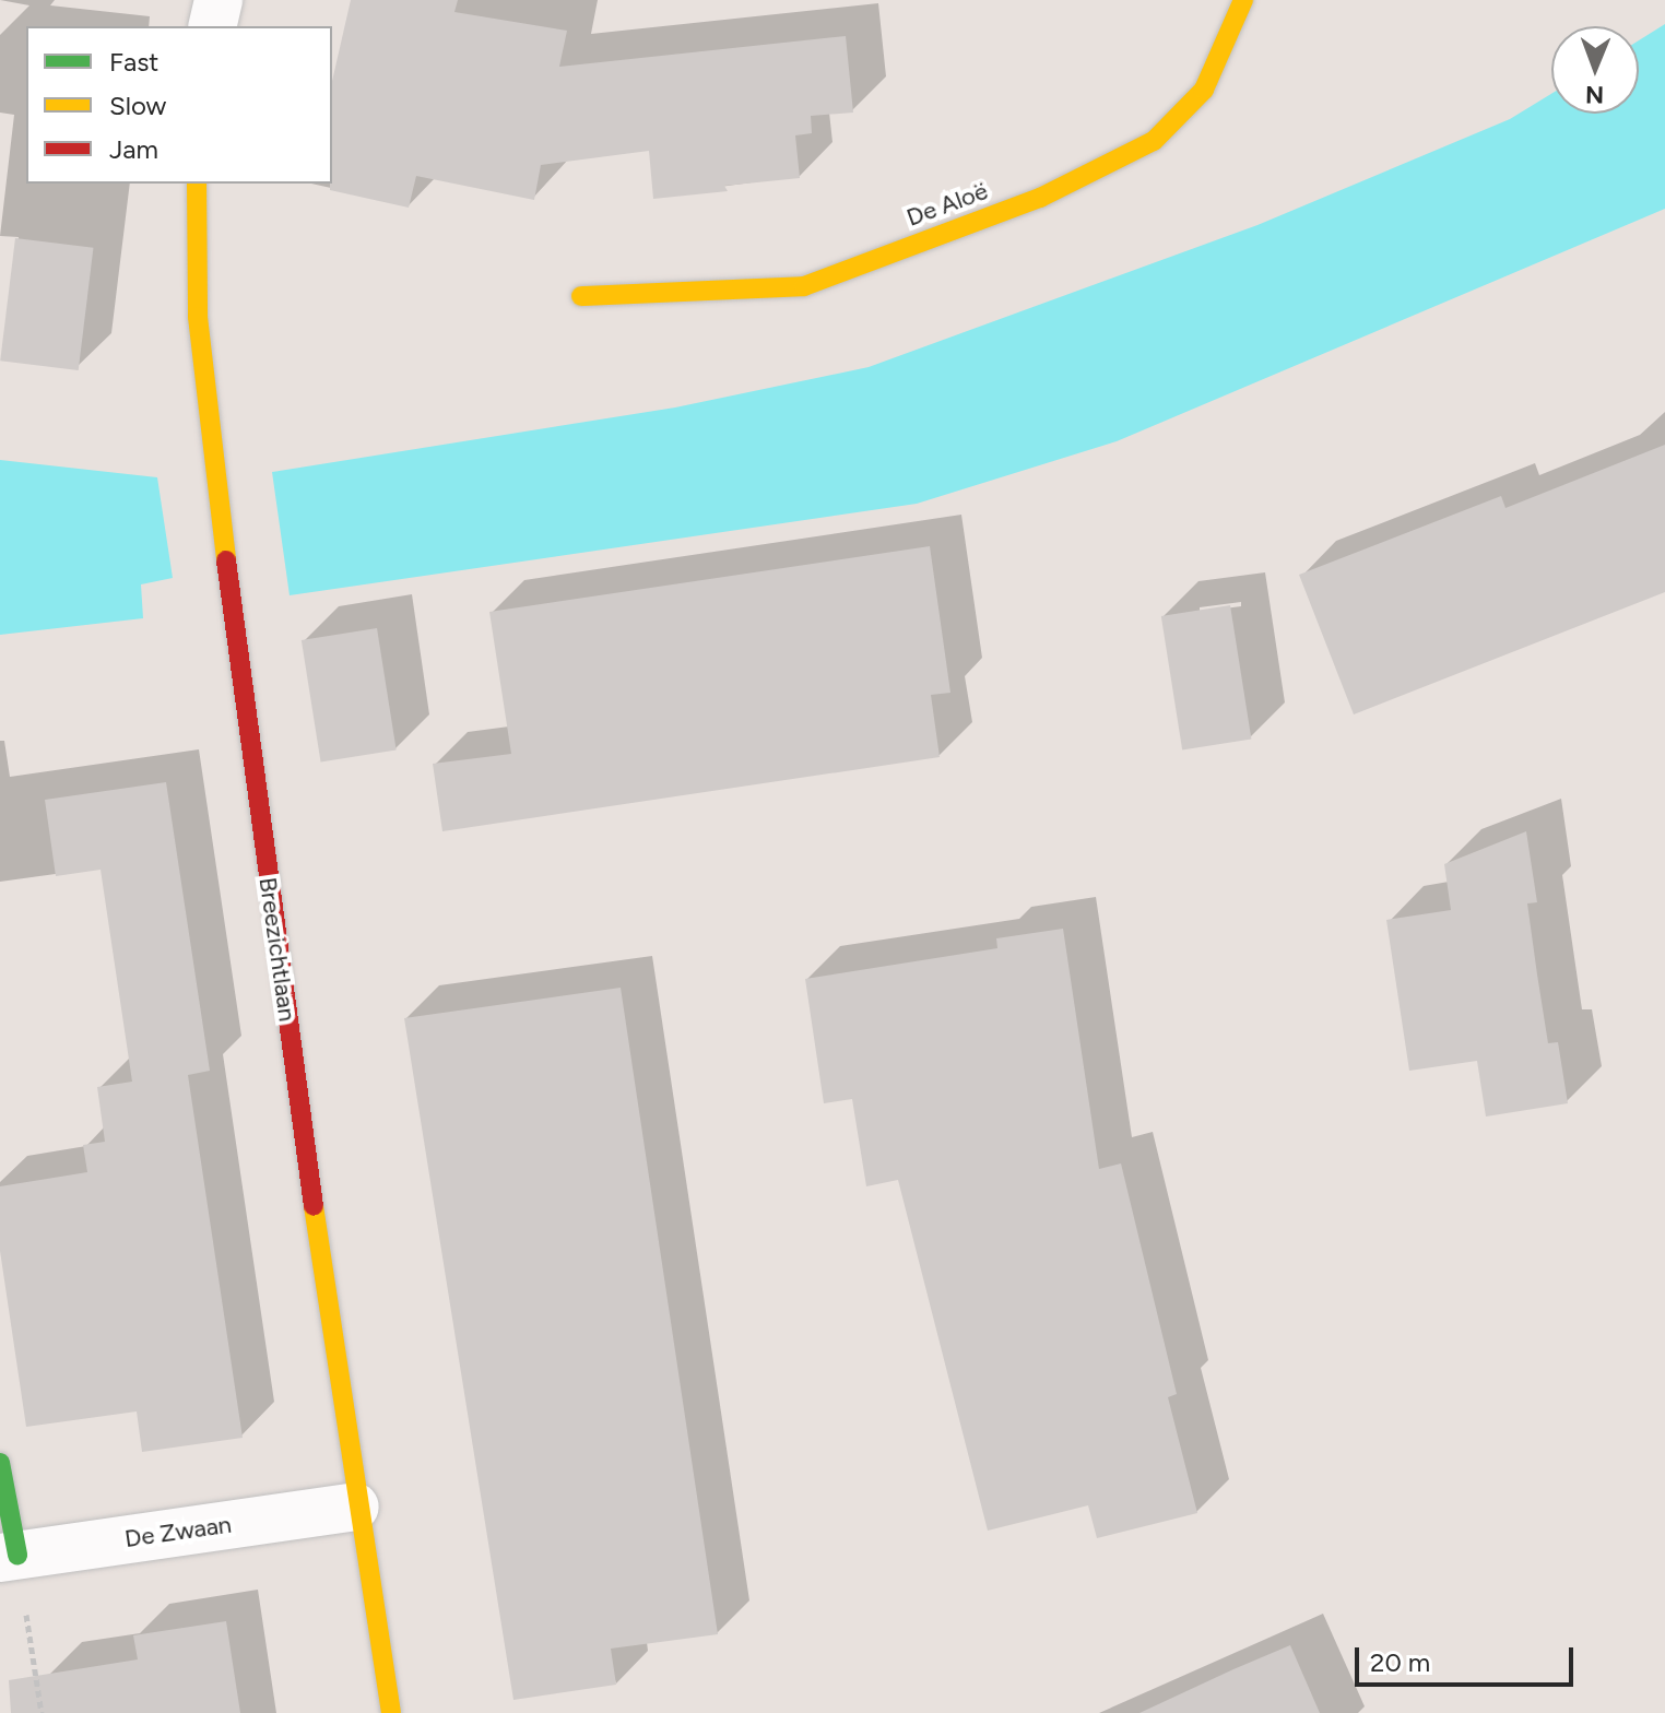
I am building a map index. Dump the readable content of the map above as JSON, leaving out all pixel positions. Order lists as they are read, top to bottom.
{
  "streets": {
    "street": ["De Aloë", "Breezichtlaan", "De Zwaan"]
  },
  "crossings": [
    ["Breezichtlaan", "De Zwaan"]
  ],
  "legend": ["Fast", "Slow", "Jam"],
  "scale_bar": "20 m",
  "north": "bottom"
}
